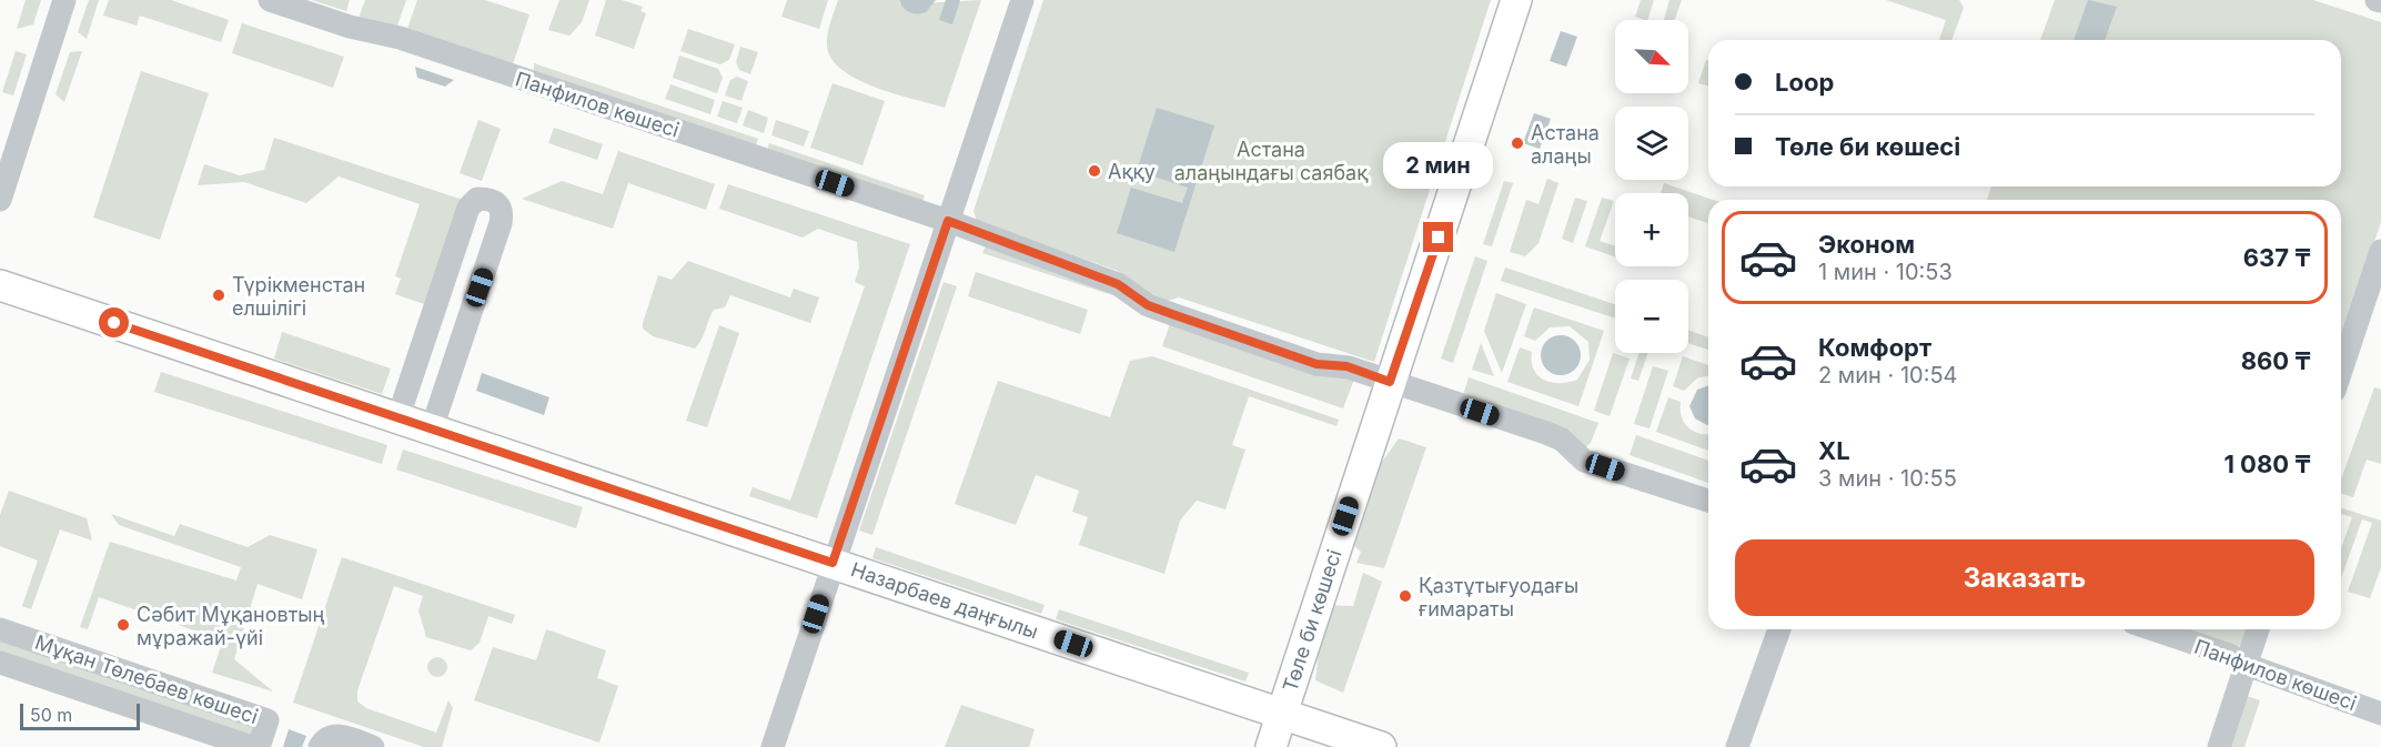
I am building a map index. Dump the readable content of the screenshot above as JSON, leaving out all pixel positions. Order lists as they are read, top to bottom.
{
  "streets": {
    "main road": ["Назарбаев даңғылы", "Төле би көшесі"],
    "street": ["Панфилов көшесі", "Мұқан Төлебаев көшесі"]
  },
  "crossings": [
    ["Назарбаев даңғылы", "Төле би көшесі"]
  ],
  "parks": ["Астана алаңындағы саябақ"],
  "places": [
    "Астана алаңы",
    "Аққу",
    "Түрікменстан елшілігі",
    "Қазтұтығуодағы ғимараты",
    "Сәбит Мұқановтың мұражай-үйі"
  ],
  "scale_bar": "50 m",
  "north": "bottom right",
  "page": {
    "map_buttons": ["+", "−"],
    "banner": ["Loop", "Төле би көшесі"],
    "bubble": "2 мин",
    "list": [
      {
        "name": "Эконом",
        "note": "1 мин · 10:53",
        "value": "637 ₸"
      },
      {
        "name": "Комфорт",
        "note": "2 мин · 10:54",
        "value": "860 ₸"
      },
      {
        "name": "XL",
        "note": "3 мин · 10:55",
        "value": "1 080 ₸"
      }
    ],
    "buttons": "Заказать",
    "scale": "50 m"
  }
}
